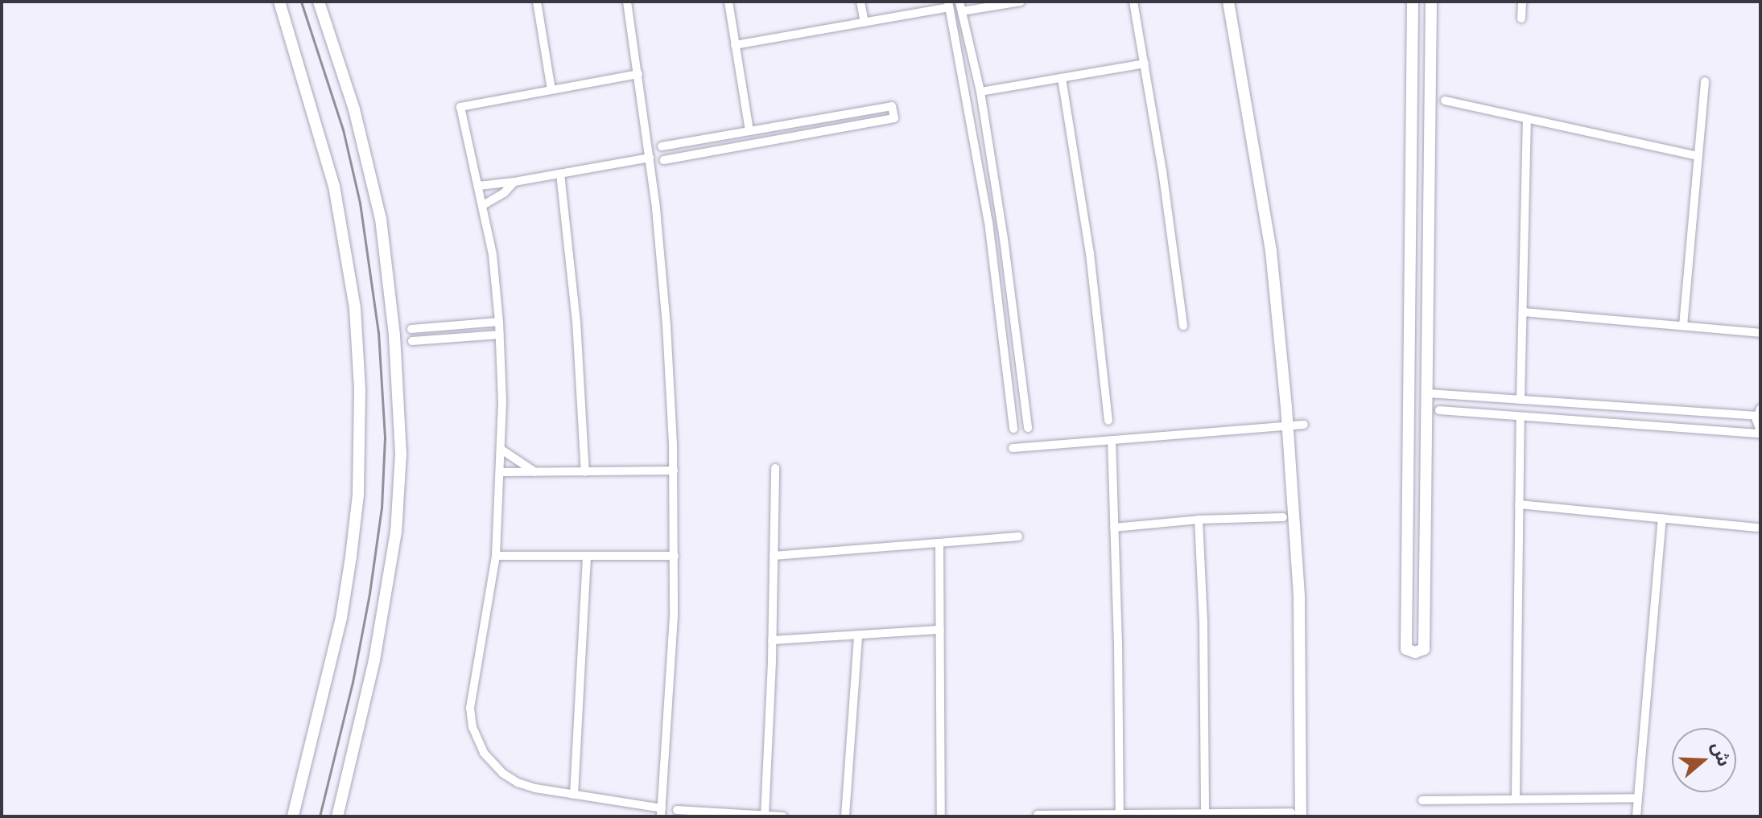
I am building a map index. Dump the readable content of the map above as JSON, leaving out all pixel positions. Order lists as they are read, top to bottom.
{
  "north": "right"
}
